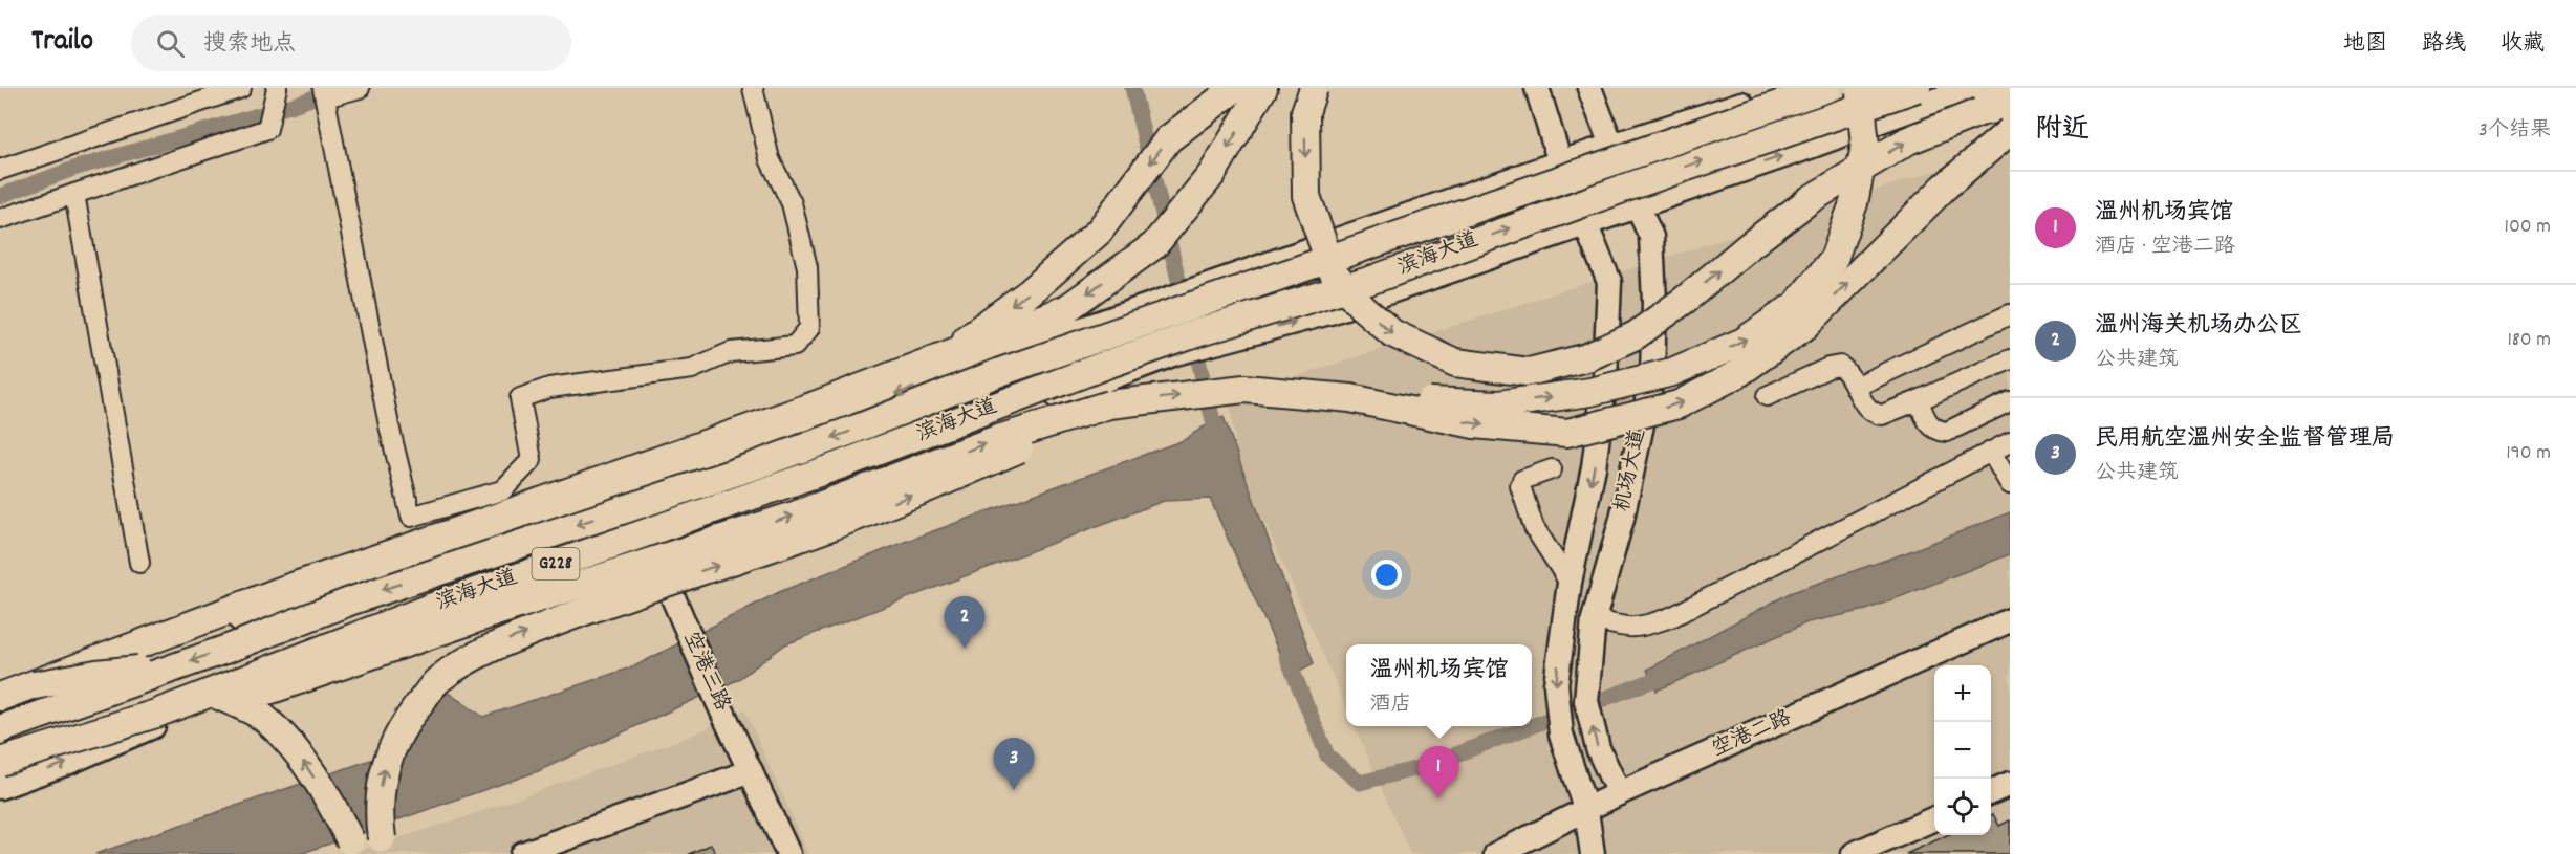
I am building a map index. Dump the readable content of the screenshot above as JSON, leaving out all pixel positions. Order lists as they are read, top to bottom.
{
  "streets": {
    "highway": ["滨海大道", "G228"],
    "main road": ["机场大道", "空港三路", "空港二路"]
  },
  "crossings": [
    ["机场大道", "空港二路"]
  ],
  "page": {
    "header": "Trailo",
    "search": "搜索地点",
    "nav": ["地图", "路线", "收藏"],
    "heading": ["附近", "3个结果"],
    "list": [
      {
        "mark": "1",
        "name": "温州机场宾馆",
        "note": "酒店 · 空港二路",
        "value": "100 m"
      },
      {
        "mark": "2",
        "name": "温州海关机场办公区",
        "note": "公共建筑",
        "value": "180 m"
      },
      {
        "mark": "3",
        "name": "民用航空温州安全监督管理局",
        "note": "公共建筑",
        "value": "190 m"
      }
    ],
    "pins": ["2", "3", "1"],
    "popup": ["温州机场宾馆", "酒店"],
    "map_buttons": ["+", "−"]
  }
}
